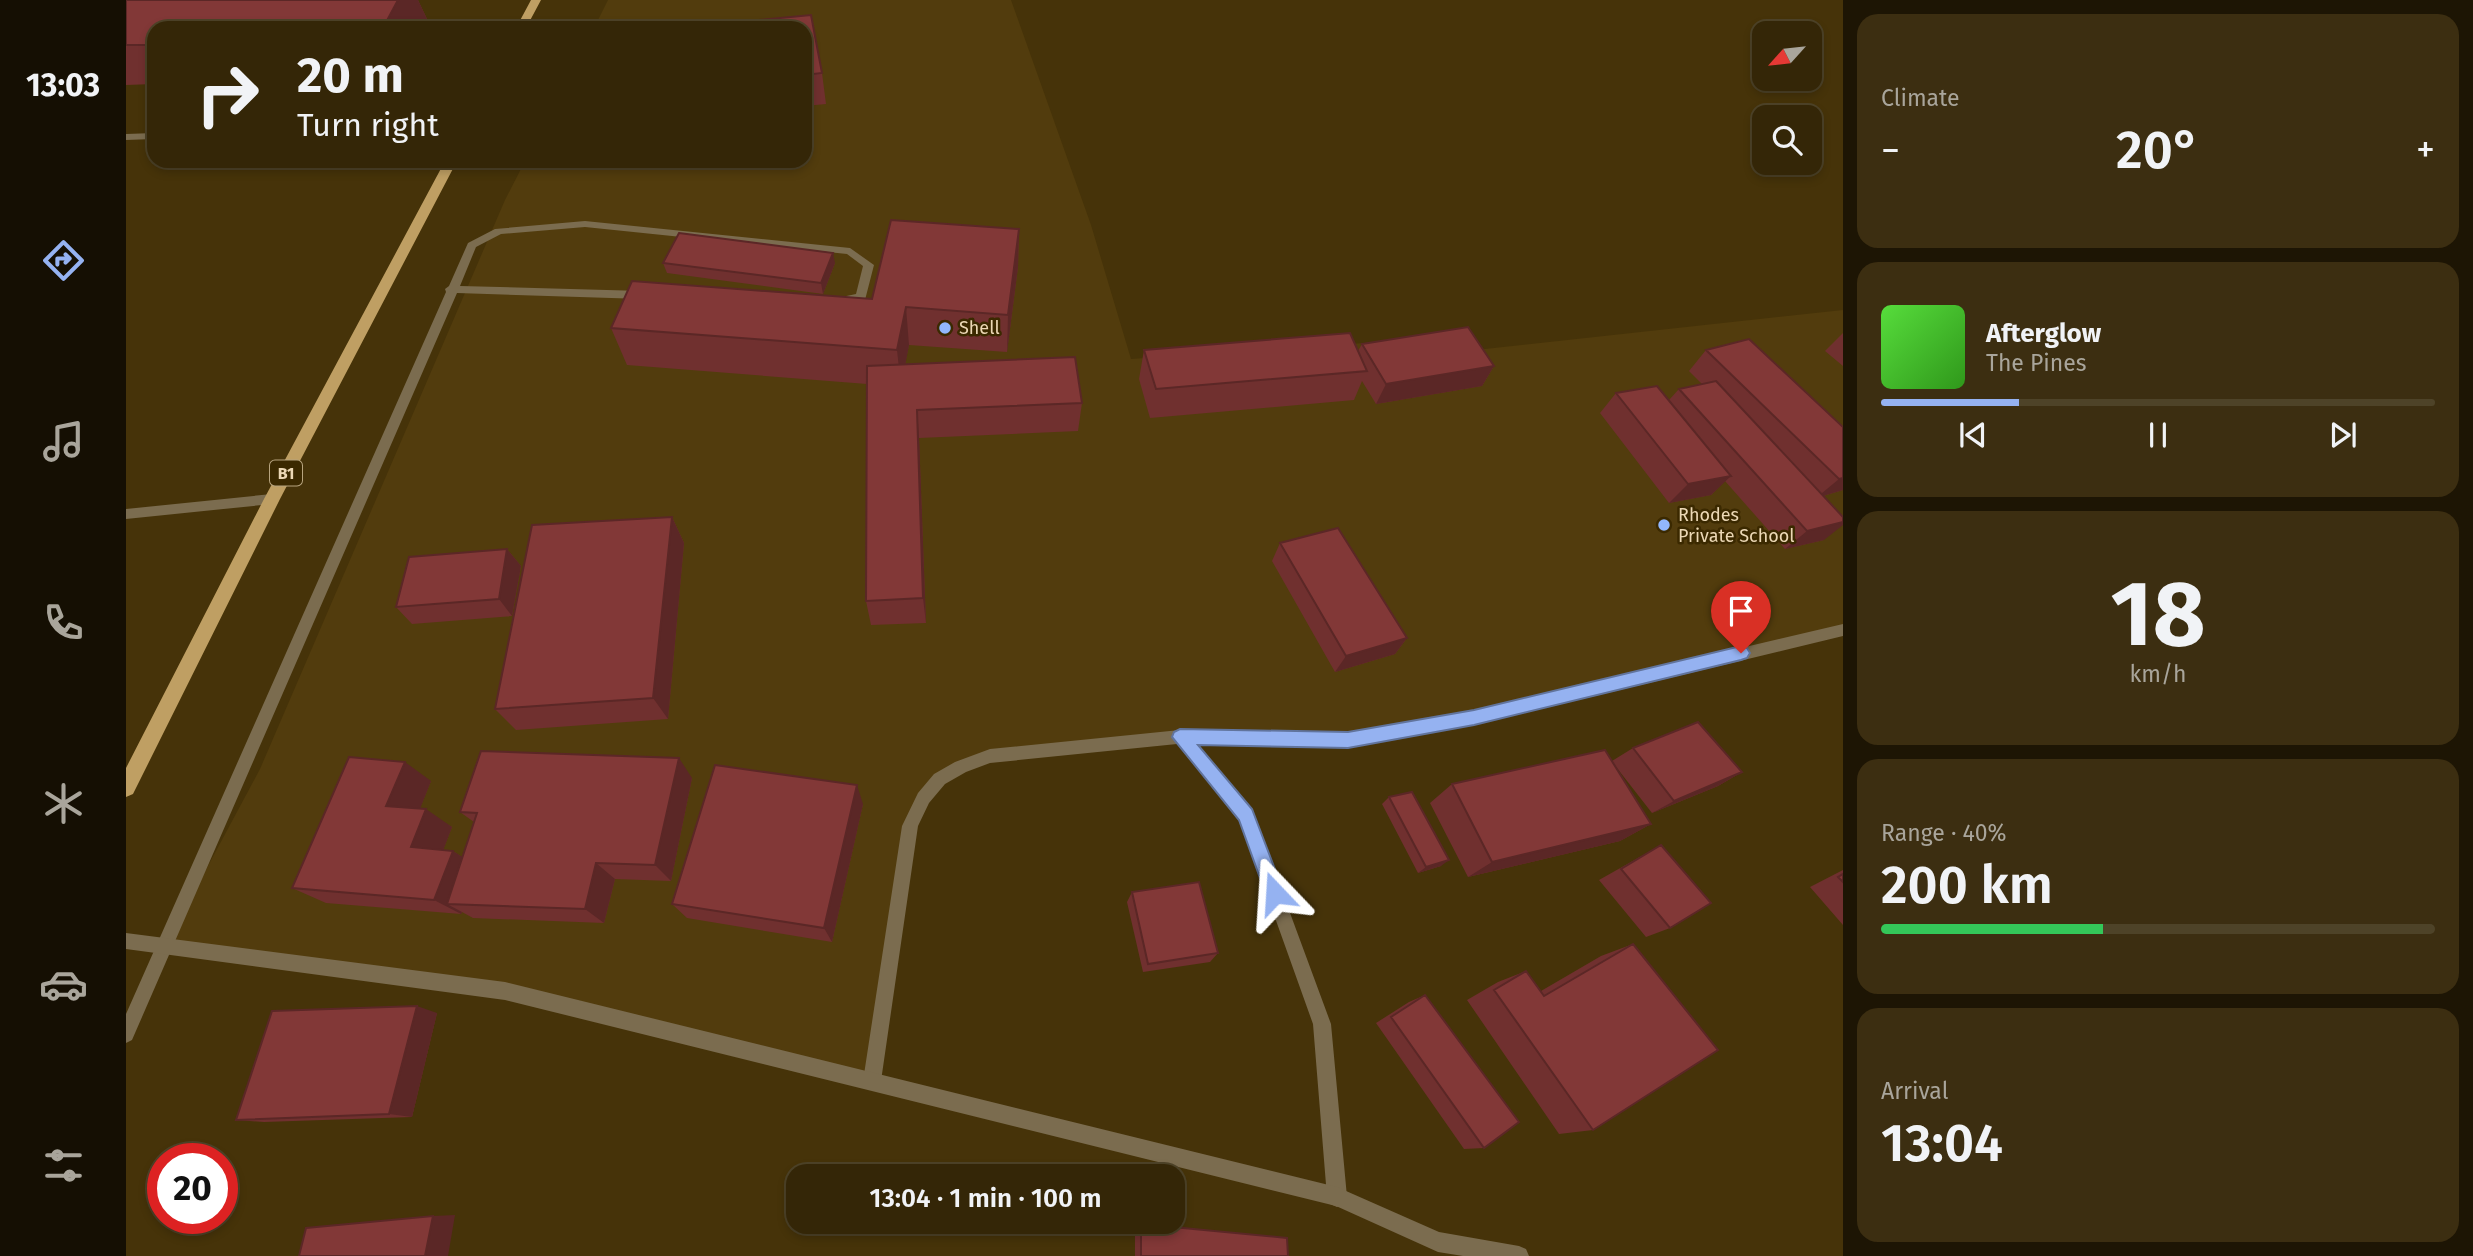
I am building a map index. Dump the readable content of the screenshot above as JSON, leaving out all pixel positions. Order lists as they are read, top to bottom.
{
  "streets": {
    "main road": ["B1"]
  },
  "places": ["Shell", "Rhodes Private School"],
  "north": "bottom left",
  "page": {
    "tabs": "13:03",
    "tile": [
      "Climate",
      ["18", "km/h"],
      ["Range · 40%", "200 km"],
      ["Arrival", "13:04"]
    ],
    "turn": ["20 m", "Turn right"],
    "heat": ["−", "20°", "+"],
    "song": ["Afterglow", "The Pines"],
    "limit": "20",
    "trip": "13:04 · 1 min · 100 m"
  }
}
